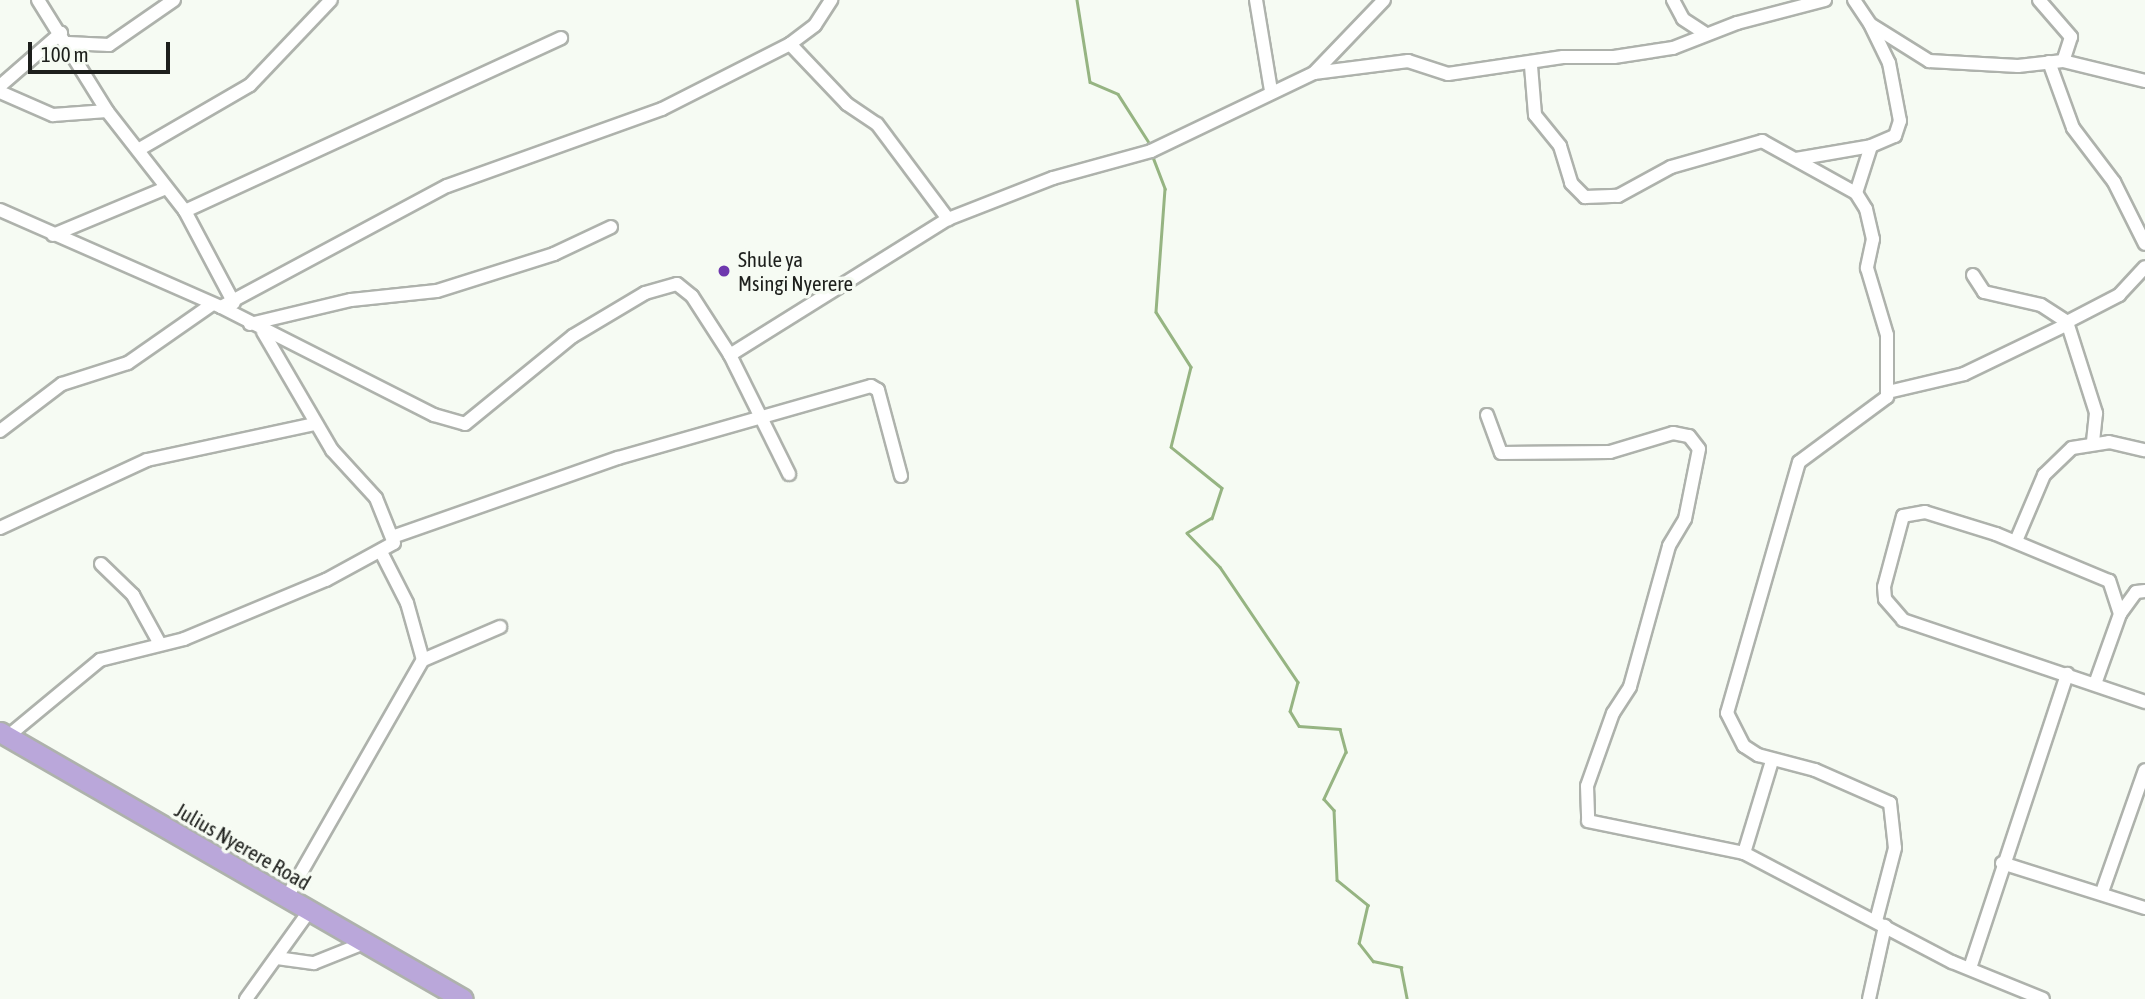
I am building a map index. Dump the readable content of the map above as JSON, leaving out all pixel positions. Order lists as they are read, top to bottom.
{
  "streets": {
    "highway": ["Julius Nyerere Road"]
  },
  "places": ["Shule ya Msingi Nyerere"],
  "scale_bar": "100 m"
}
